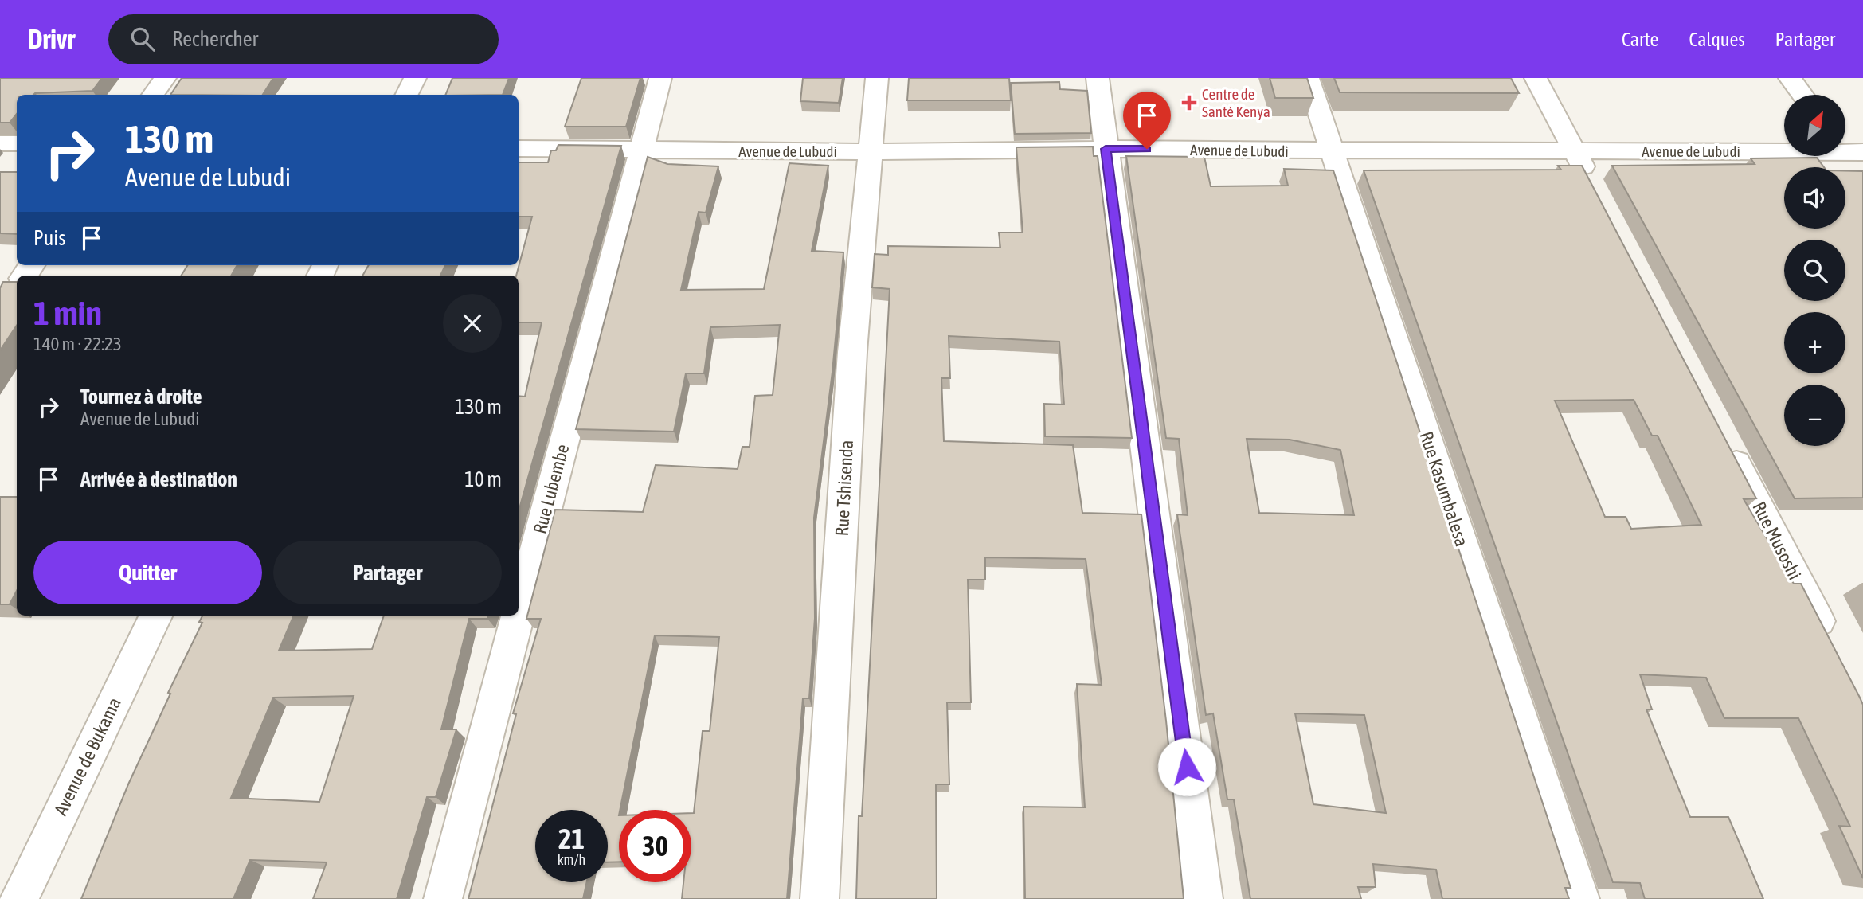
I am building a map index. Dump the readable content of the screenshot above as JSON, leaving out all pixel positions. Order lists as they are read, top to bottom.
{
  "streets": {
    "street": [
      "Avenue de Lubudi",
      "Rue Tshisenda",
      "Rue Lubembe",
      "Rue Kasumbalesa",
      "Rue Musoshi",
      "Avenue de Bukama"
    ]
  },
  "crossings": [
    ["Avenue de Lubudi", "Rue Tshisenda"],
    ["Avenue de Lubudi", "Rue Lubembe"],
    ["Avenue de Lubudi", "Rue Kasumbalesa"]
  ],
  "places": {
    "health": ["Centre de Santé Kenya"]
  },
  "north": "top right",
  "page": {
    "header": "Drivr",
    "search": "Rechercher",
    "nav": ["Carte", "Calques", "Partager"],
    "map_buttons": ["+", "−"],
    "turn": ["130 m", "Avenue de Lubudi"],
    "then": "Puis",
    "heading": ["1 min", "140 m · 22:23"],
    "list": [
      {
        "name": "Tournez à droite",
        "note": "Avenue de Lubudi",
        "value": "130 m"
      },
      {
        "name": "Arrivée à destination",
        "value": "10 m"
      }
    ],
    "buttons": ["Quitter", "Partager"],
    "speed": "21 km/h",
    "limit": "30"
  }
}
